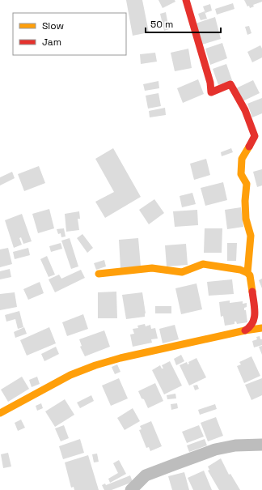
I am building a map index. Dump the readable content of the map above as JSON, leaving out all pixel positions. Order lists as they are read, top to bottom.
{
  "legend": ["Slow", "Jam"],
  "scale_bar": "50 m"
}
